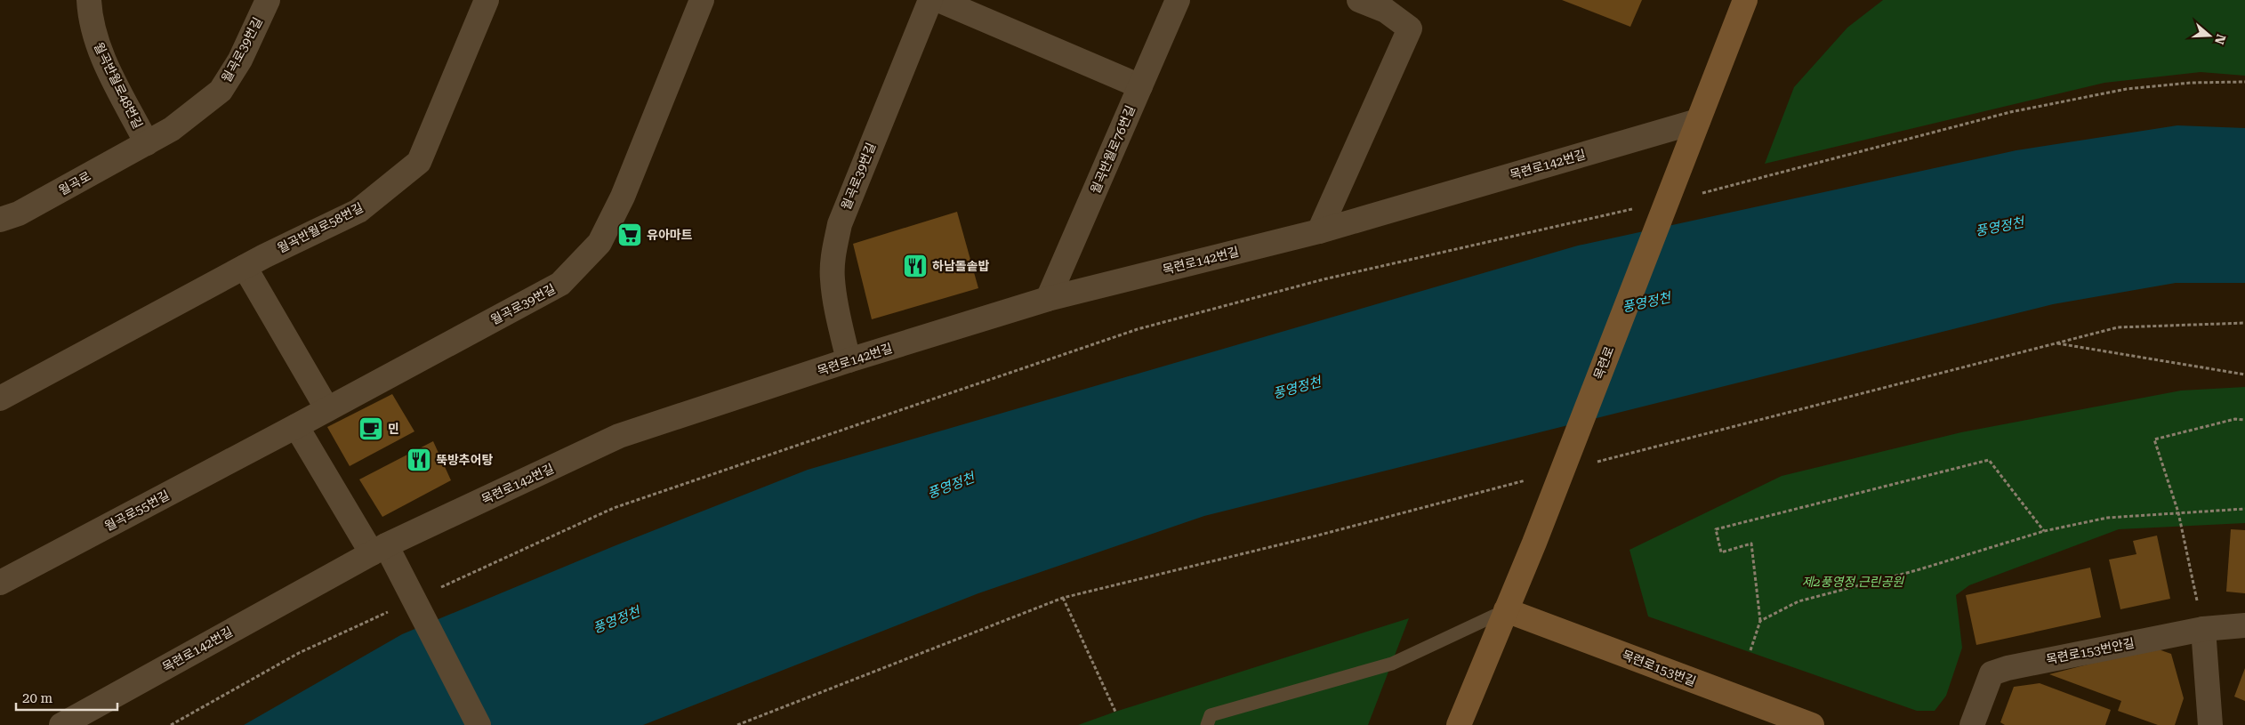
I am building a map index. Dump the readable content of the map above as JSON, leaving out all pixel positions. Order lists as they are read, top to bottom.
{
  "streets": {
    "main road": ["목련로", "목련로153번길"],
    "street": [
      "월곡로39번길",
      "월곡반월로48번길",
      "월곡반월로76번길",
      "목련로142번길",
      "월곡로",
      "월곡반월로58번길",
      "월곡로55번길",
      "목련로153번안길"
    ]
  },
  "crossings": [
    ["월곡로39번길", "월곡반월로48번길"],
    ["월곡로39번길", "목련로142번길"],
    ["월곡로39번길", "월곡로"],
    ["월곡로39번길", "월곡로55번길"],
    ["월곡반월로48번길", "월곡로"],
    ["월곡반월로76번길", "목련로142번길"],
    ["목련로142번길", "목련로"],
    ["목련로", "목련로153번길"]
  ],
  "water": ["풍영정천"],
  "parks": ["제2풍영정 근린공원"],
  "places": {
    "supermarket": ["유아마트"],
    "restaurant": ["하남돌솥밥", "뚝방추어탕"],
    "cafe": ["민"]
  },
  "scale_bar": "20 m",
  "north": "right"
}
